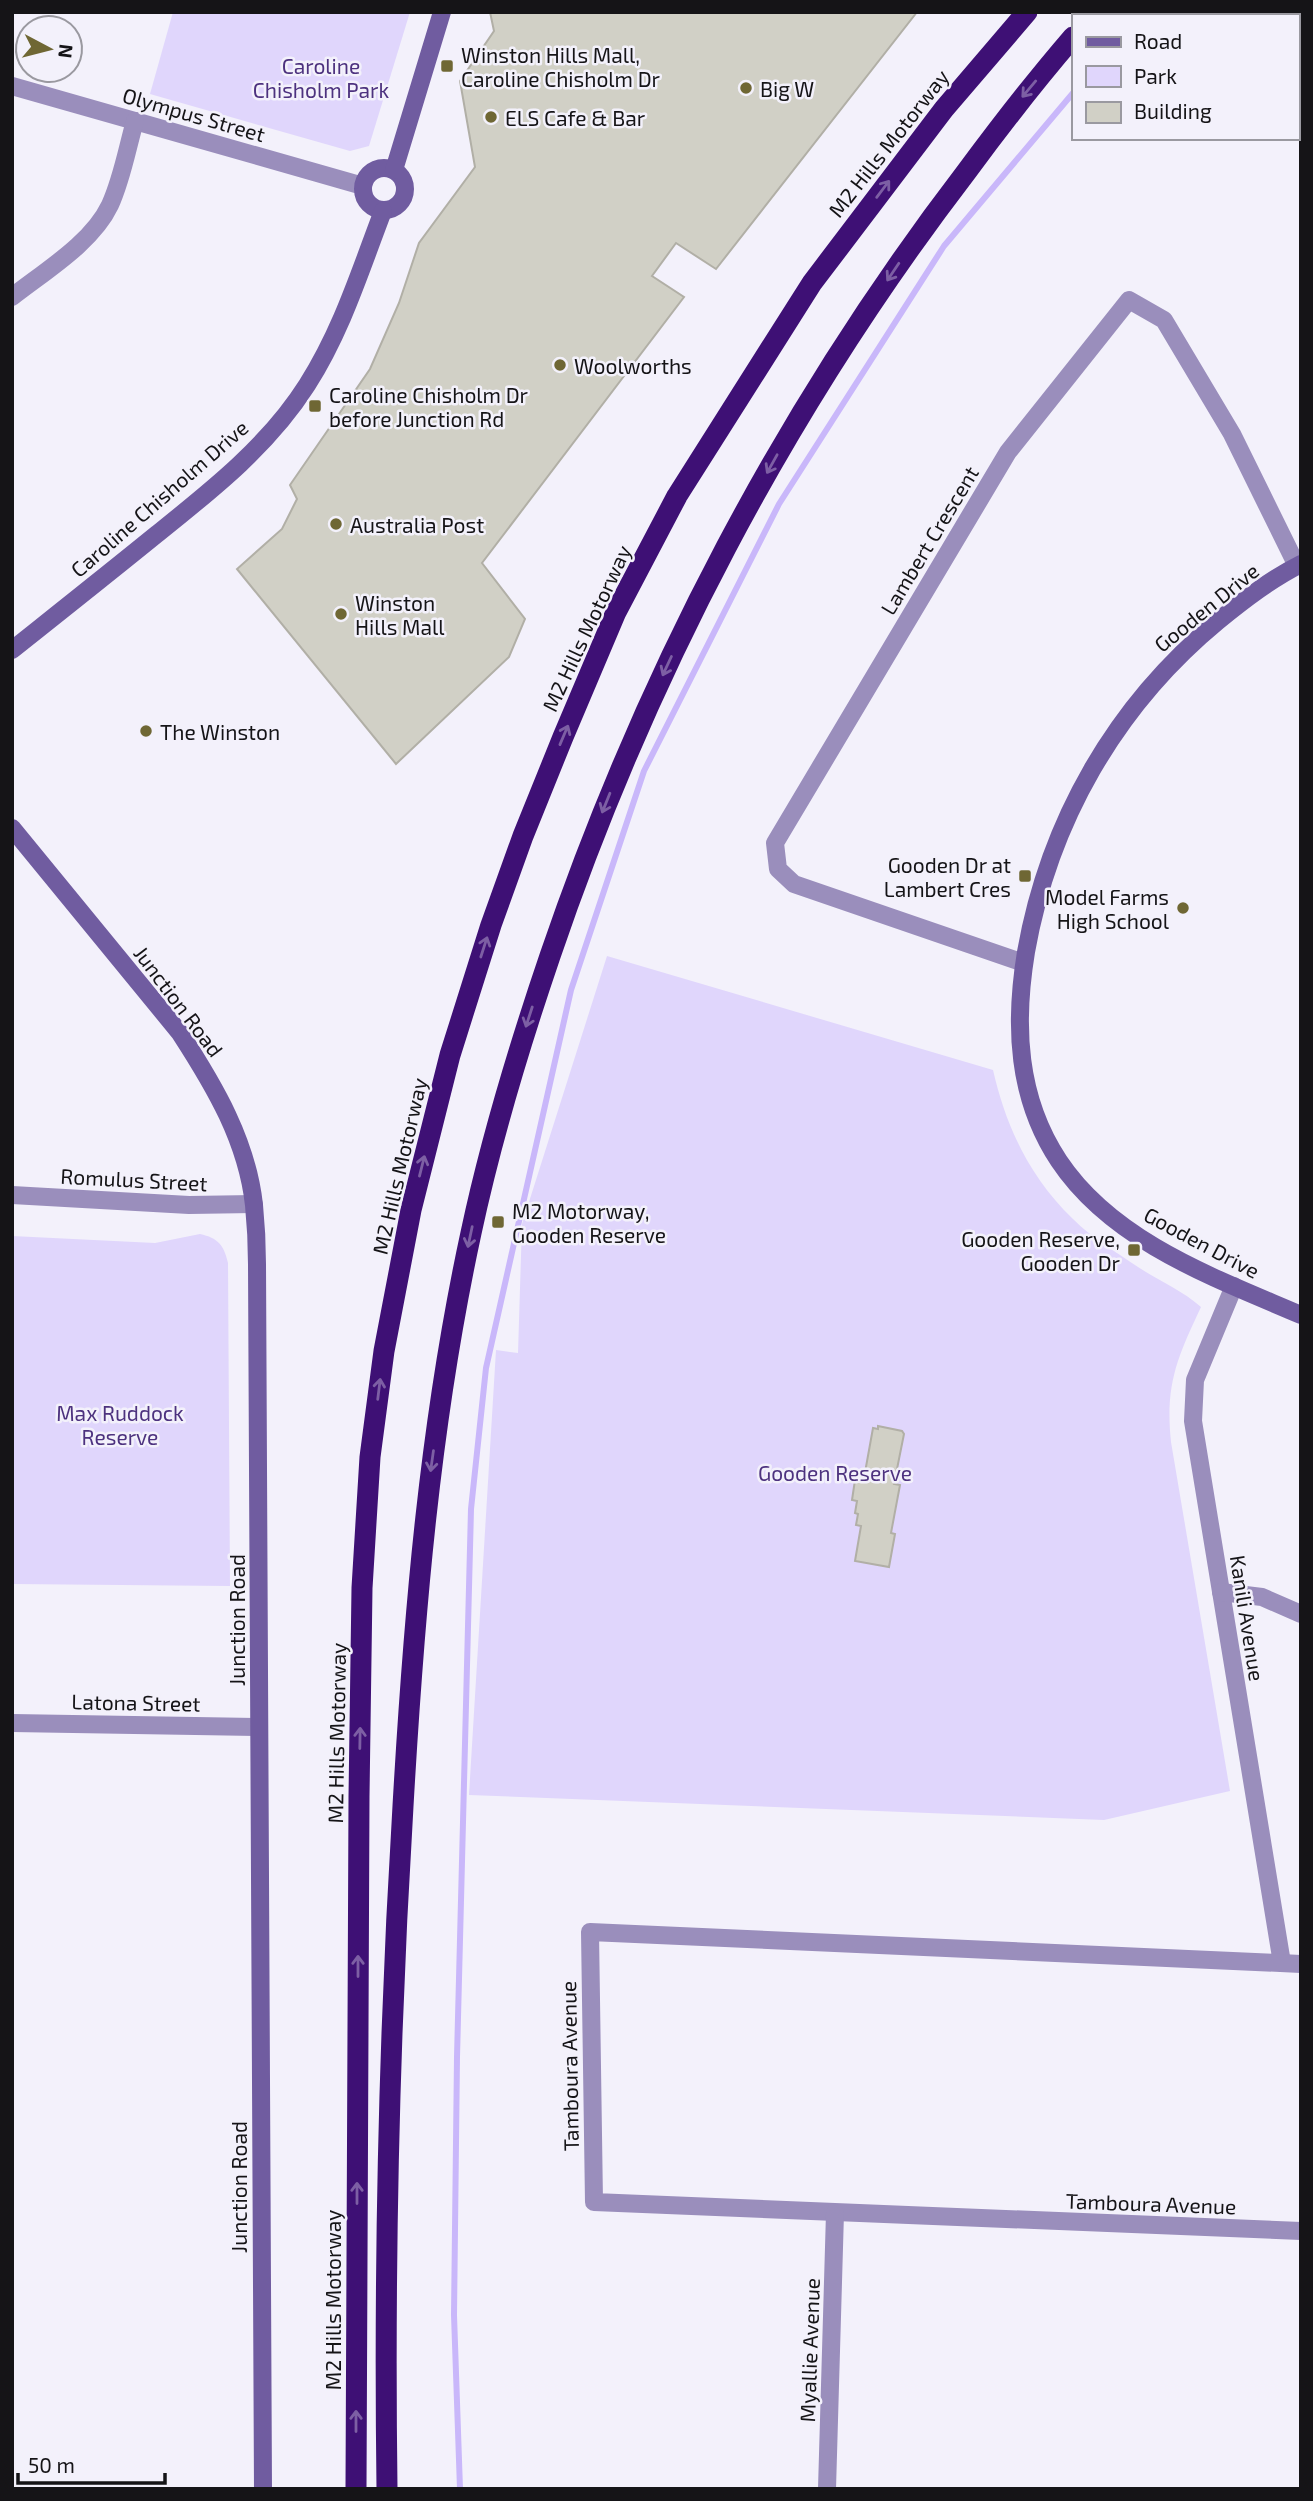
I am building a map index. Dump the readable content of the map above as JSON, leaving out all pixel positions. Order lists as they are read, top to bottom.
{
  "streets": {
    "highway": ["M2 Hills Motorway"],
    "street": [
      "Olympus Street",
      "Caroline Chisholm Drive",
      "Lambert Crescent",
      "Gooden Drive",
      "Junction Road",
      "Romulus Street",
      "Kanili Avenue",
      "Latona Street",
      "Tamboura Avenue",
      "Myallie Avenue"
    ]
  },
  "crossings": [
    ["Olympus Street", "Caroline Chisholm Drive"],
    ["Lambert Crescent", "Gooden Drive"],
    ["Gooden Drive", "Kanili Avenue"],
    ["Junction Road", "Romulus Street"],
    ["Junction Road", "Latona Street"],
    ["Kanili Avenue", "Tamboura Avenue"],
    ["Tamboura Avenue", "Myallie Avenue"]
  ],
  "parks": ["Caroline Chisholm Park", "Max Ruddock Reserve", "Gooden Reserve"],
  "places": {
    "transit": [
      "Winston Hills Mall, Caroline Chisholm Dr",
      "Caroline Chisholm Dr before Junction Rd",
      "Gooden Dr at Lambert Cres",
      "M2 Motorway, Gooden Reserve",
      "Gooden Reserve, Gooden Dr"
    ],
    "other": [
      "Big W",
      "ELS Cafe & Bar",
      "Woolworths",
      "Australia Post",
      "Winston Hills Mall",
      "The Winston",
      "Model Farms High School"
    ]
  },
  "legend": ["Road", "Park", "Building"],
  "scale_bar": "50 m",
  "north": "right"
}
